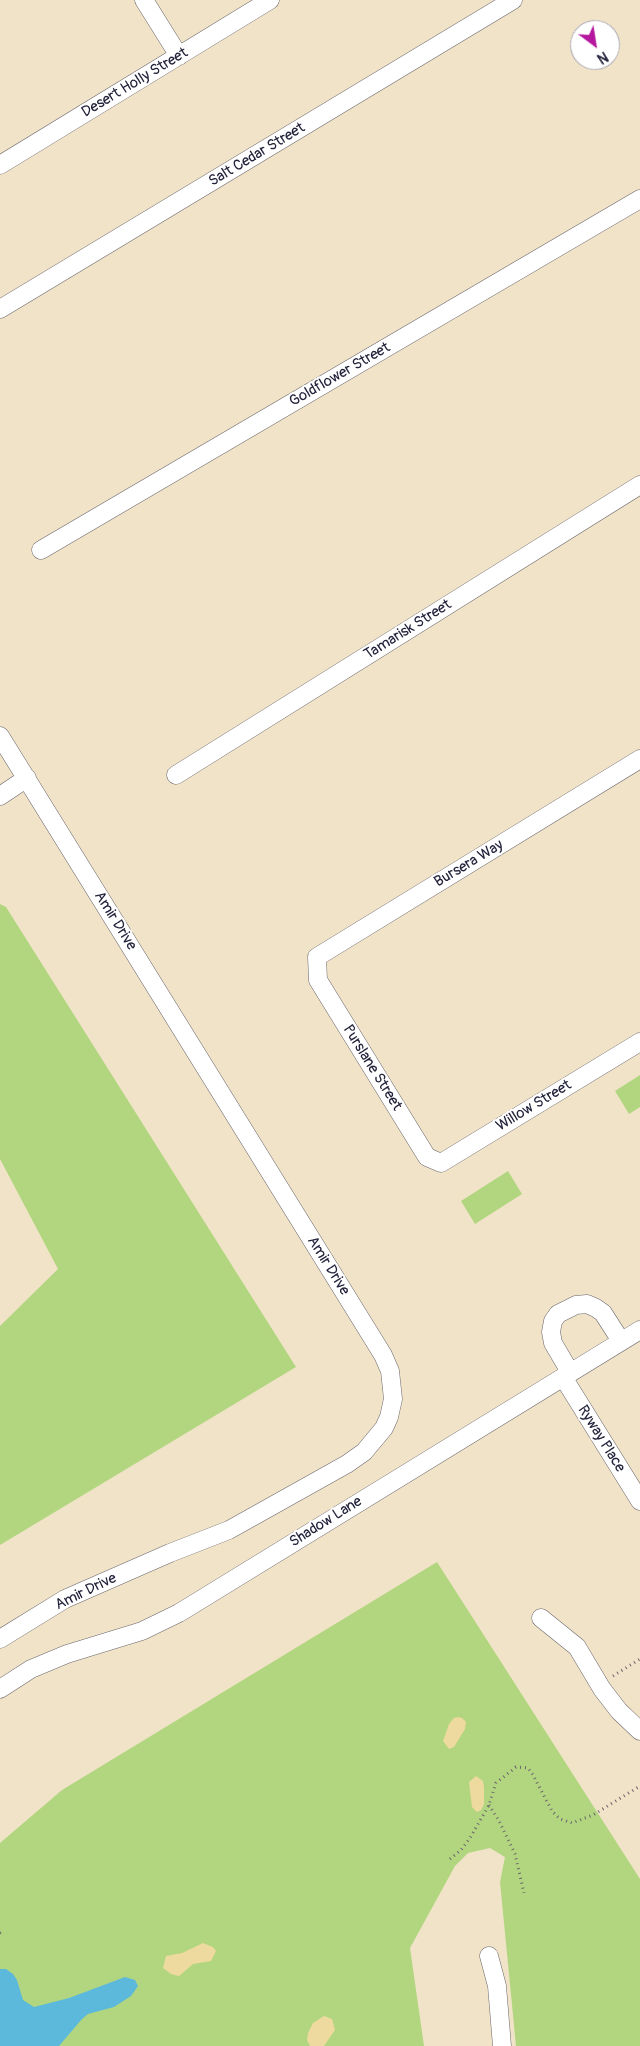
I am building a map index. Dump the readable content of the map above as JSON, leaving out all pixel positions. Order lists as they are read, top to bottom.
{
  "streets": {
    "street": [
      "Desert Holly Street",
      "Salt Cedar Street",
      "Goldflower Street",
      "Tamarisk Street",
      "Bursera Way",
      "Amir Drive",
      "Purslane Street",
      "Willow Street",
      "Ryway Place",
      "Shadow Lane"
    ]
  },
  "crossings": [
    ["Bursera Way", "Purslane Street"],
    ["Purslane Street", "Willow Street"],
    ["Ryway Place", "Shadow Lane"]
  ],
  "north": "bottom right"
}
